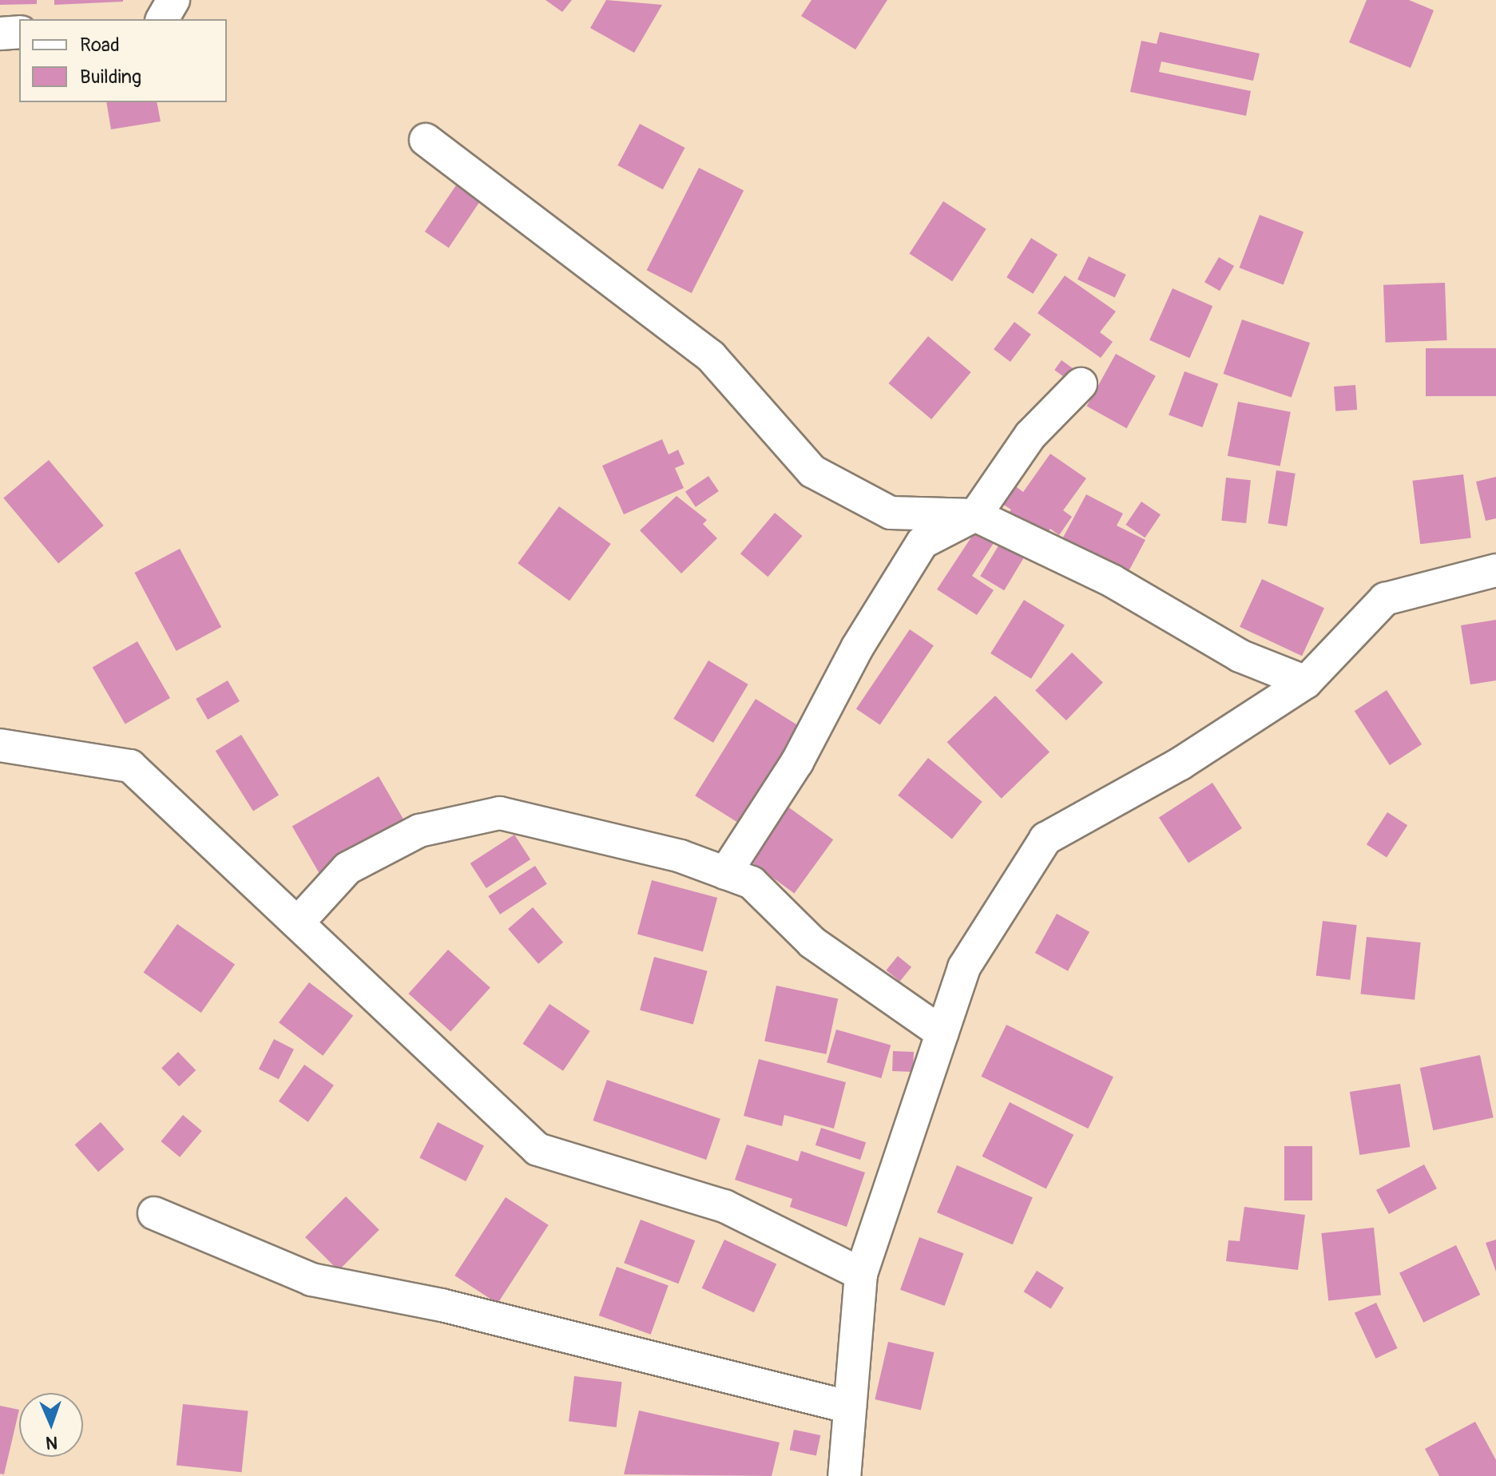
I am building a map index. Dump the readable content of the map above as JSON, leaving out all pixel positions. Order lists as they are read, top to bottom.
{
  "legend": ["Road", "Building"],
  "north": "bottom"
}
